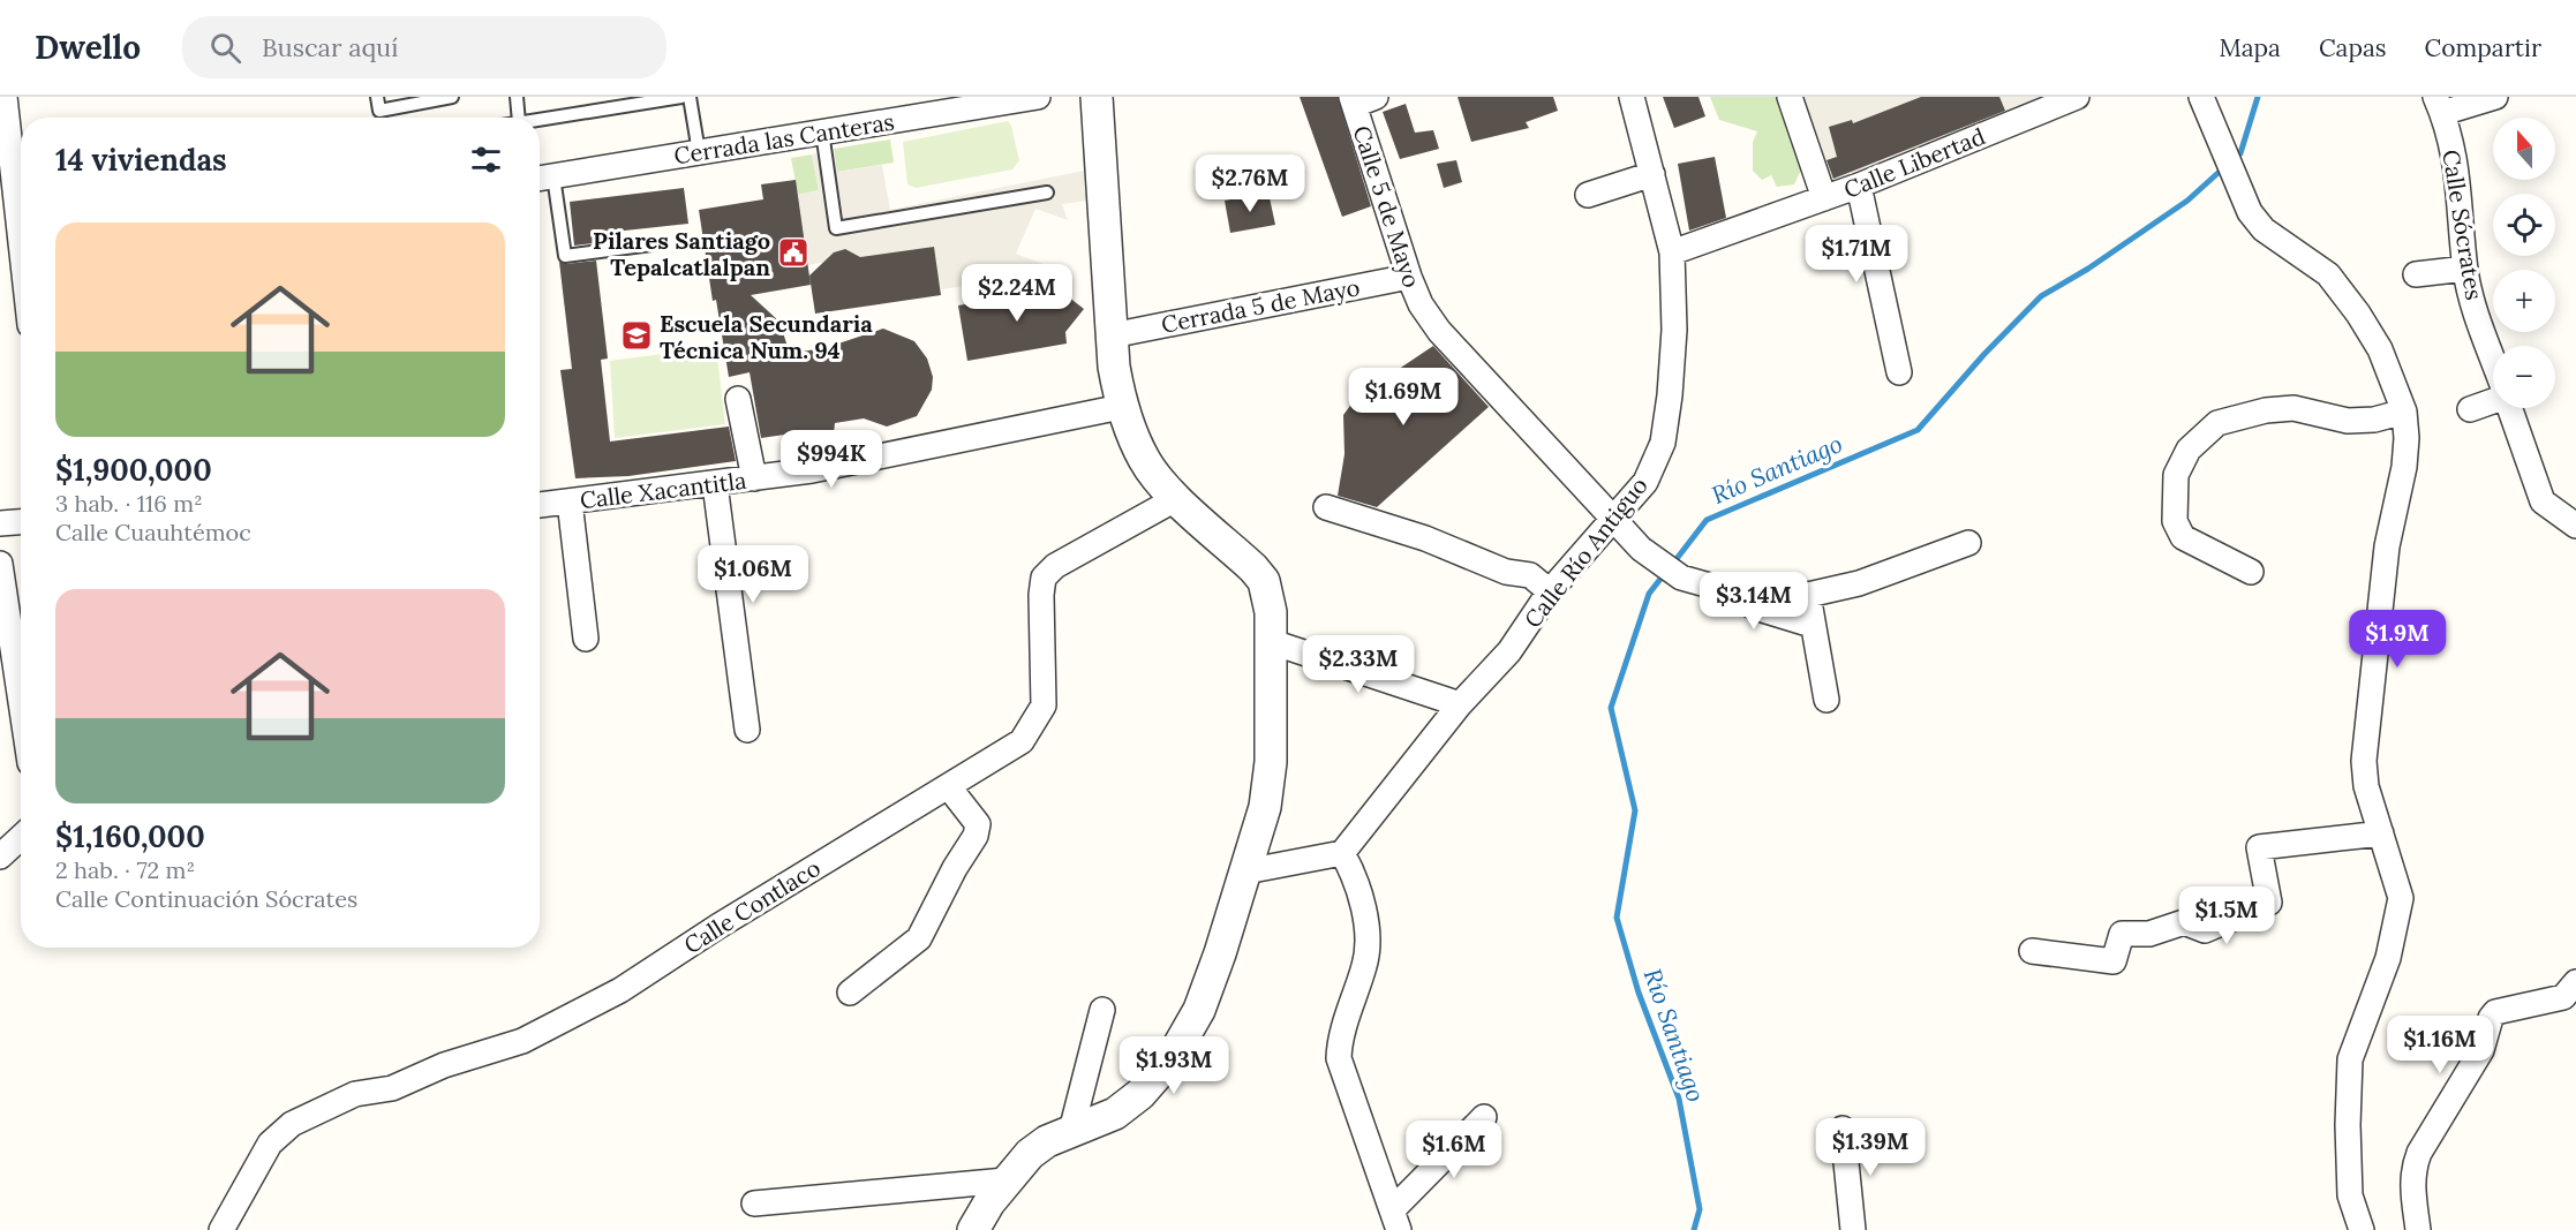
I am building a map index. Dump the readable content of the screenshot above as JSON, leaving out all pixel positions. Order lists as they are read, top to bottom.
{
  "streets": {
    "street": [
      "Cerrada las Canteras",
      "Calle Libertad",
      "Calle 5 de Mayo",
      "Calle Sócrates",
      "Cerrada 5 de Mayo",
      "Calle Xacantitla",
      "Calle Río Antiguo",
      "Calle Contlaco"
    ]
  },
  "crossings": [
    ["Calle Libertad", "Calle Río Antiguo"],
    ["Calle 5 de Mayo", "Cerrada 5 de Mayo"],
    ["Calle 5 de Mayo", "Calle Río Antiguo"]
  ],
  "water": ["Río Santiago"],
  "places": {
    "public building": ["Pilares Santiago Tepalcatlalpan"],
    "school or university": ["Escuela Secundaria Técnica Num. 94"]
  },
  "north": "top",
  "page": {
    "header": "Dwello",
    "search": "Buscar aquí",
    "nav": ["Mapa", "Capas", "Compartir"],
    "map_buttons": ["+", "−"],
    "heading": "14 viviendas",
    "price": [
      "$2.76M",
      "$1.71M",
      "$2.24M",
      "$1.69M",
      "$994K",
      "$1.06M",
      "$3.14M",
      "$1.9M",
      "$2.33M",
      "$1.5M",
      "$1.16M",
      "$1.93M",
      "$1.39M",
      "$1.6M"
    ],
    "list": [
      {
        "name": "$1,900,000",
        "note": "3 hab. · 116 m² · Calle Cuauhtémoc"
      },
      {
        "name": "$1,160,000",
        "note": "2 hab. · 72 m² · Calle Continuación Sócrates"
      }
    ]
  }
}
